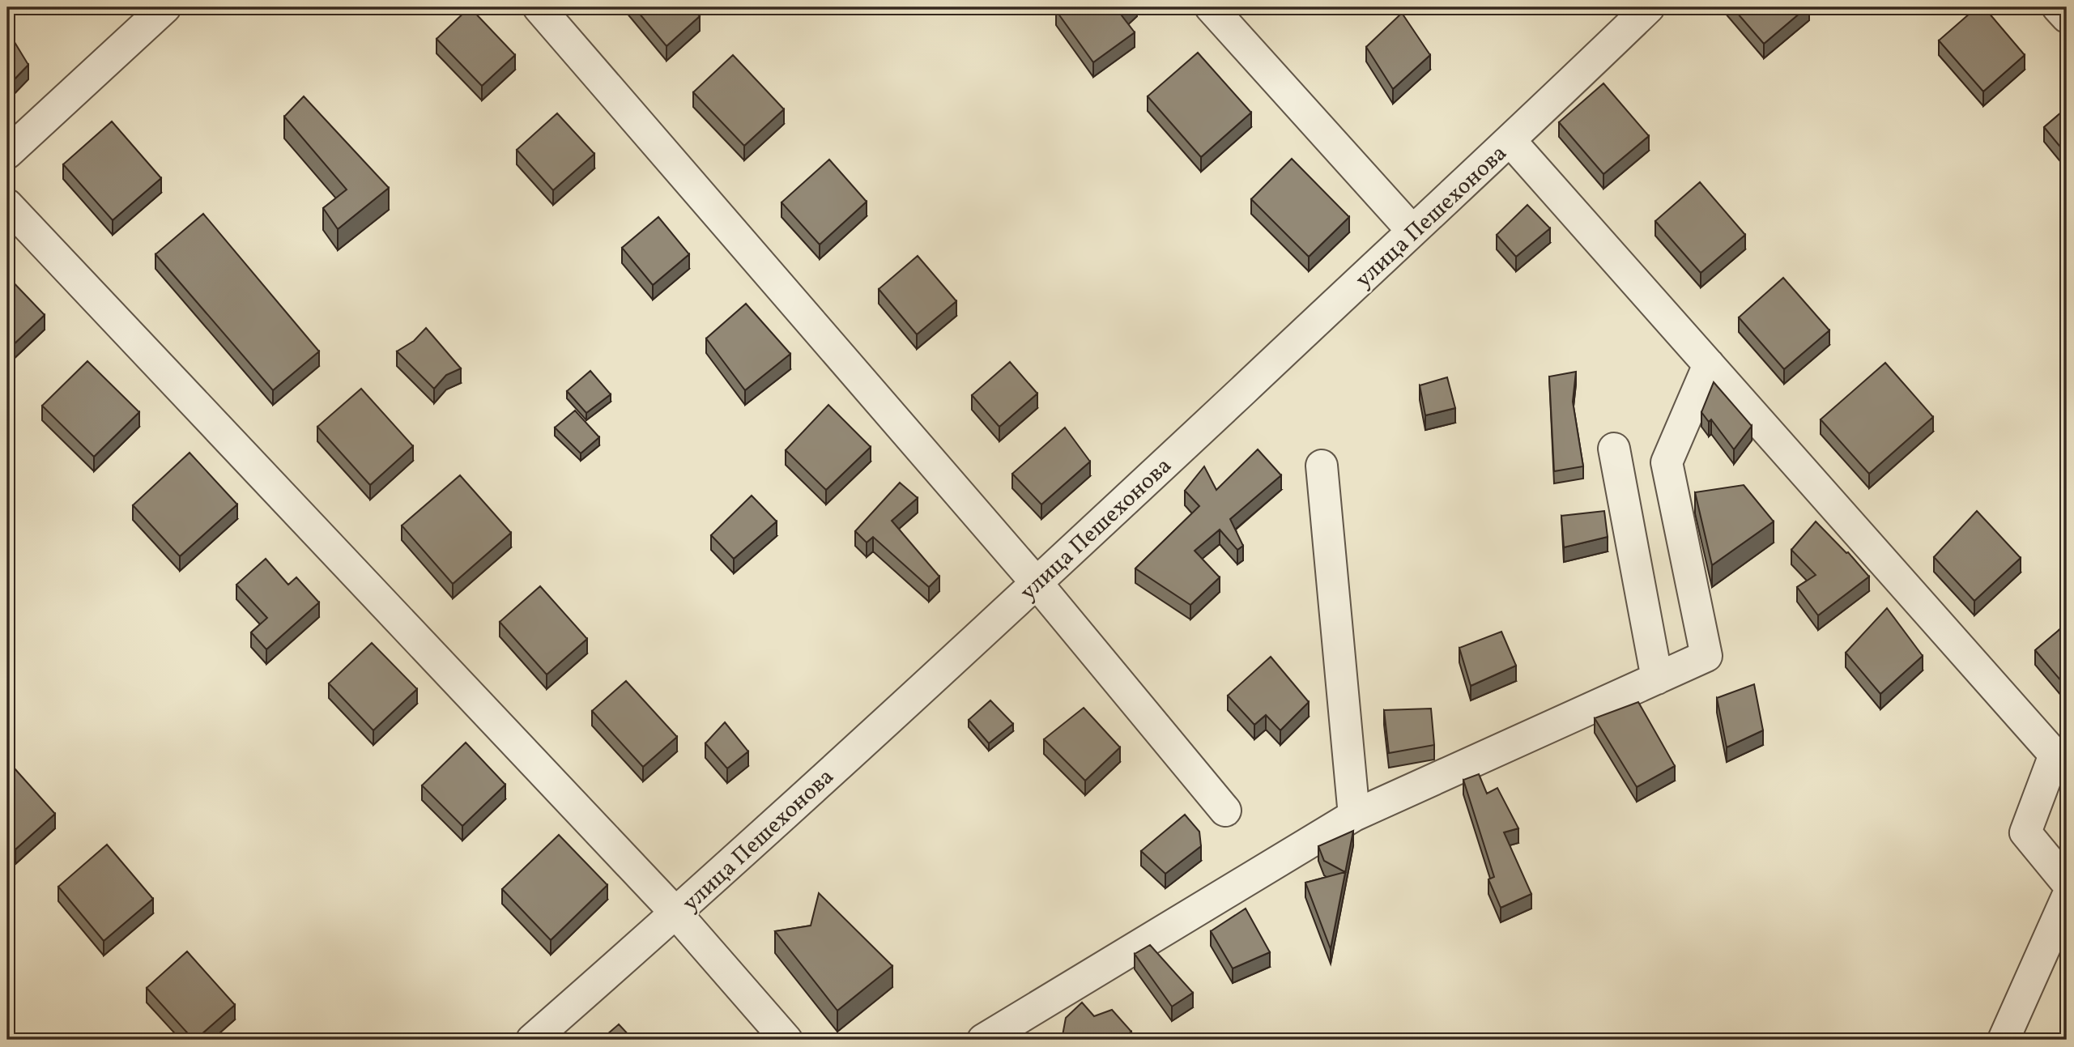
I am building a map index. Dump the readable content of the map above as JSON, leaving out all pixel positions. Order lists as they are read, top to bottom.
{
  "streets": {
    "street": ["улица Пешехонова"]
  }
}
